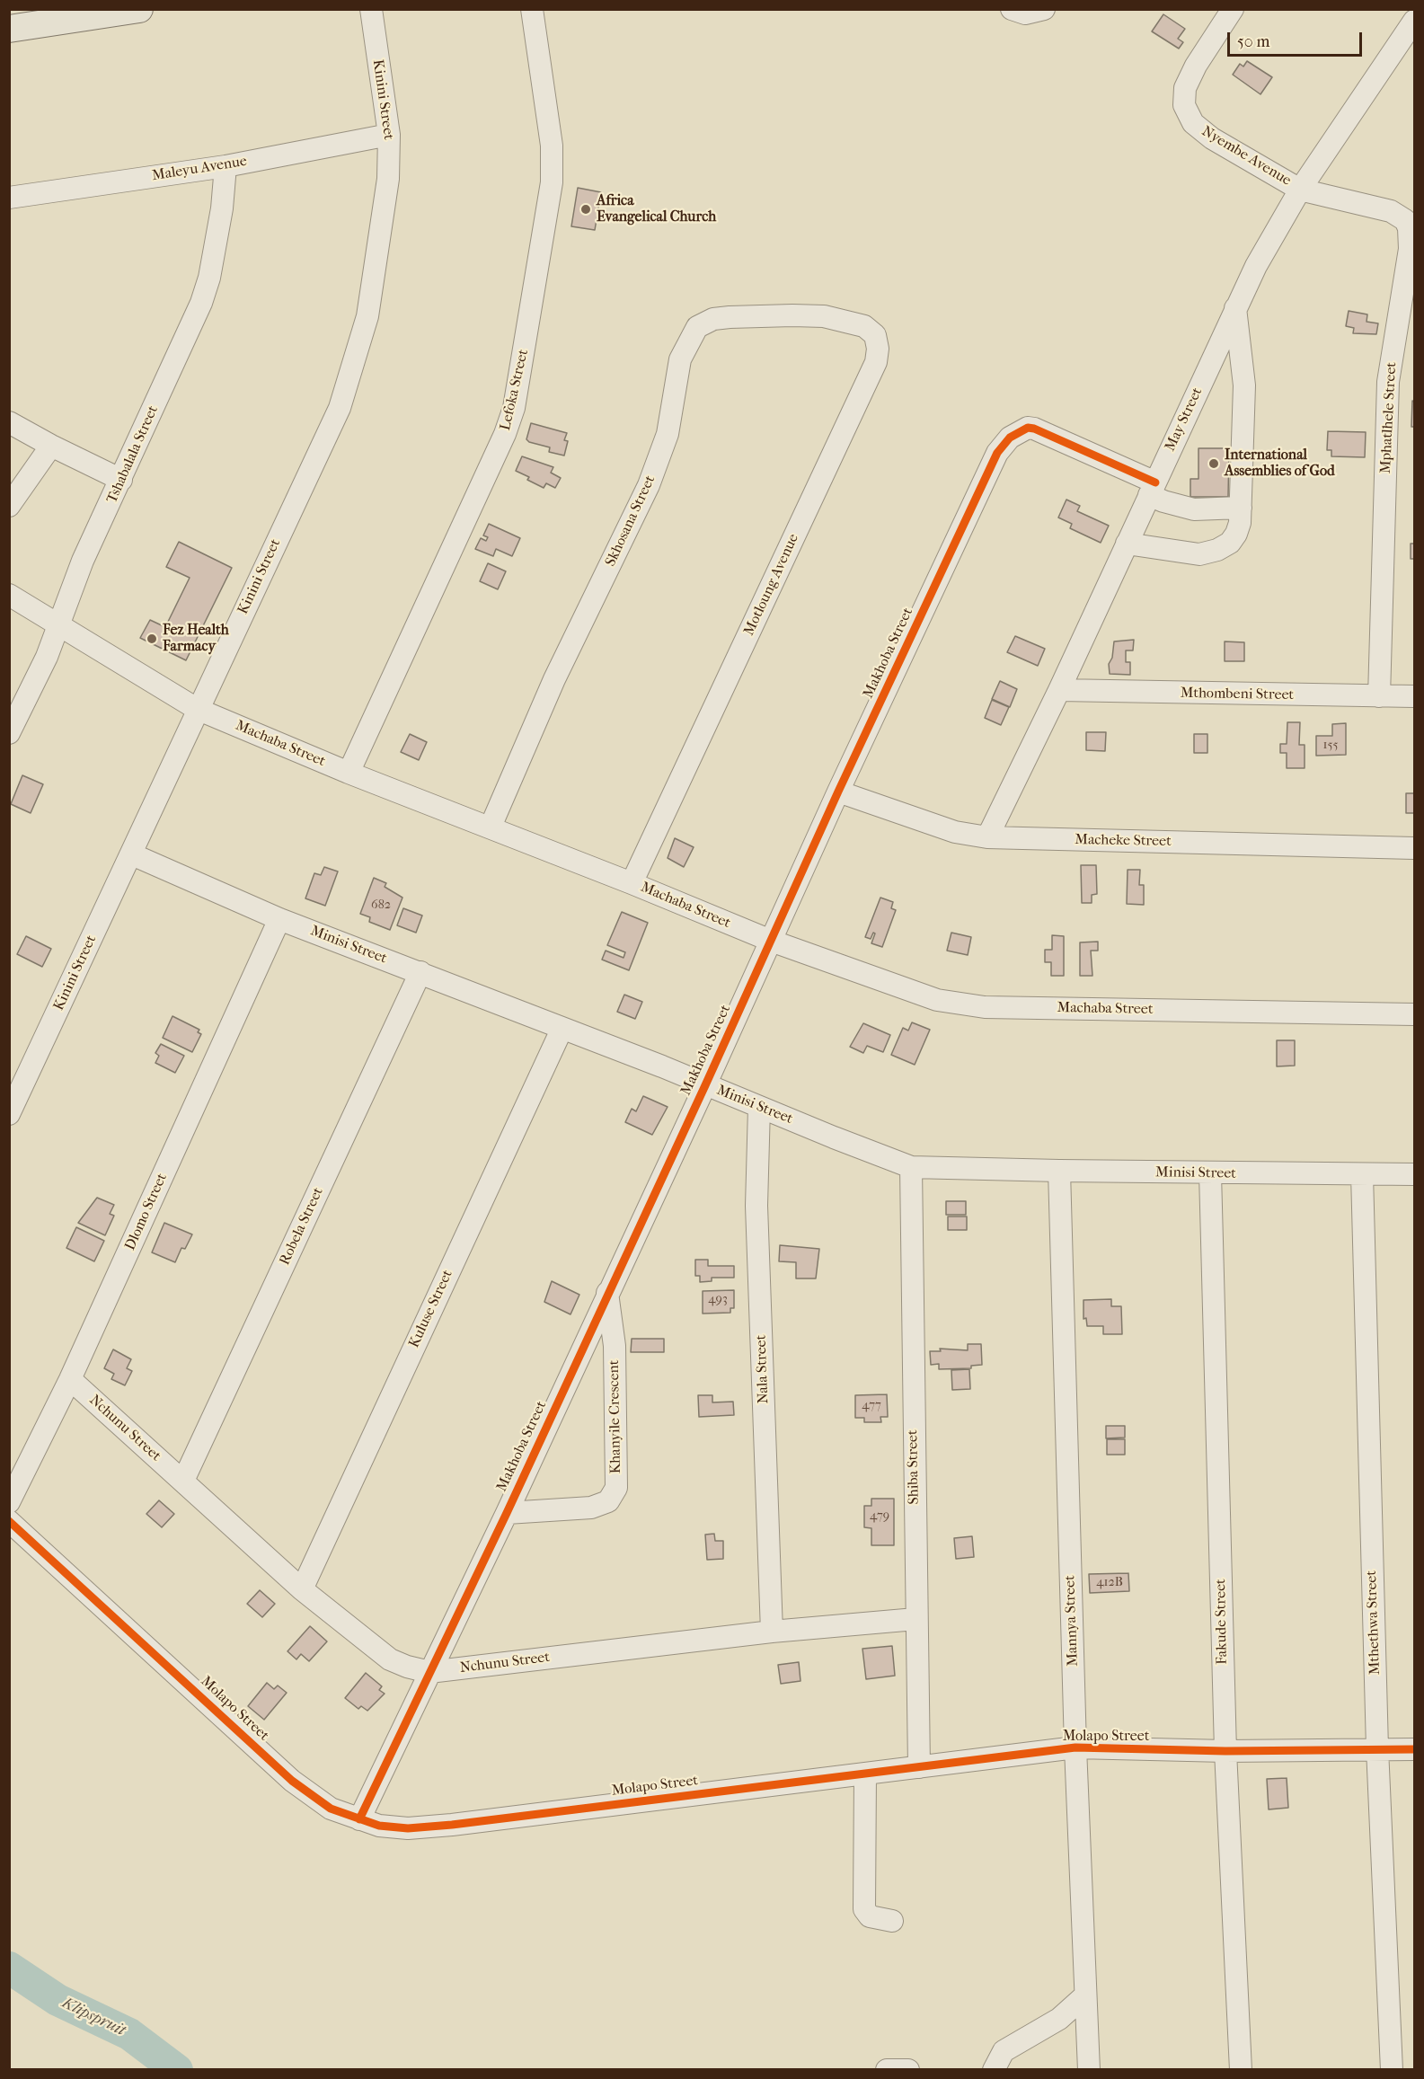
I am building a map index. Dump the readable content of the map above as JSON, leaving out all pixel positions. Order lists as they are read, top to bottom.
{
  "streets": {
    "street": [
      "Kinini Street",
      "Nyembe Avenue",
      "Maleyu Avenue",
      "Lefoka Street",
      "Mphatlhele Street",
      "May Street",
      "Tshabalala Street",
      "Skhosana Street",
      "Motloung Avenue",
      "Makhoba Street",
      "Mthombeni Street",
      "Machaba Street",
      "Macheke Street",
      "Minisi Street",
      "Dlomo Street",
      "Robela Street",
      "Kuluse Street",
      "Nala Street",
      "Khanyile Crescent",
      "Nchunu Street",
      "Shiba Street",
      "Mannya Street",
      "Fakude Street",
      "Mthethwa Street",
      "Molapo Street"
    ]
  },
  "crossings": [
    ["Kinini Street", "Maleyu Avenue"],
    ["Kinini Street", "Machaba Street"],
    ["Kinini Street", "Minisi Street"],
    ["Nyembe Avenue", "Mphatlhele Street"],
    ["Nyembe Avenue", "May Street"],
    ["Maleyu Avenue", "Tshabalala Street"],
    ["Lefoka Street", "Machaba Street"],
    ["Mphatlhele Street", "May Street"],
    ["Mphatlhele Street", "Mthombeni Street"],
    ["May Street", "Makhoba Street"],
    ["May Street", "Mthombeni Street"],
    ["May Street", "Macheke Street"],
    ["Tshabalala Street", "Machaba Street"],
    ["Skhosana Street", "Motloung Avenue"],
    ["Skhosana Street", "Machaba Street"],
    ["Motloung Avenue", "Machaba Street"],
    ["Makhoba Street", "Machaba Street"],
    ["Makhoba Street", "Macheke Street"],
    ["Makhoba Street", "Minisi Street"],
    ["Makhoba Street", "Khanyile Crescent"],
    ["Makhoba Street", "Nchunu Street"],
    ["Makhoba Street", "Molapo Street"],
    ["Minisi Street", "Dlomo Street"],
    ["Minisi Street", "Robela Street"],
    ["Minisi Street", "Kuluse Street"],
    ["Minisi Street", "Nala Street"],
    ["Minisi Street", "Shiba Street"],
    ["Minisi Street", "Mannya Street"],
    ["Minisi Street", "Fakude Street"],
    ["Minisi Street", "Mthethwa Street"],
    ["Dlomo Street", "Nchunu Street"],
    ["Robela Street", "Nchunu Street"],
    ["Kuluse Street", "Nchunu Street"],
    ["Nala Street", "Nchunu Street"],
    ["Nchunu Street", "Shiba Street"],
    ["Shiba Street", "Molapo Street"],
    ["Mannya Street", "Molapo Street"],
    ["Fakude Street", "Molapo Street"],
    ["Mthethwa Street", "Molapo Street"]
  ],
  "water": ["Klipspruit"],
  "places": ["Africa Evangelical Church", "International Assemblies of God", "Fez Health Farmacy"],
  "house_numbers": [
    "155",
    "682",
    "493",
    "477",
    "479",
    "412B"
  ],
  "scale_bar": "50 m"
}
